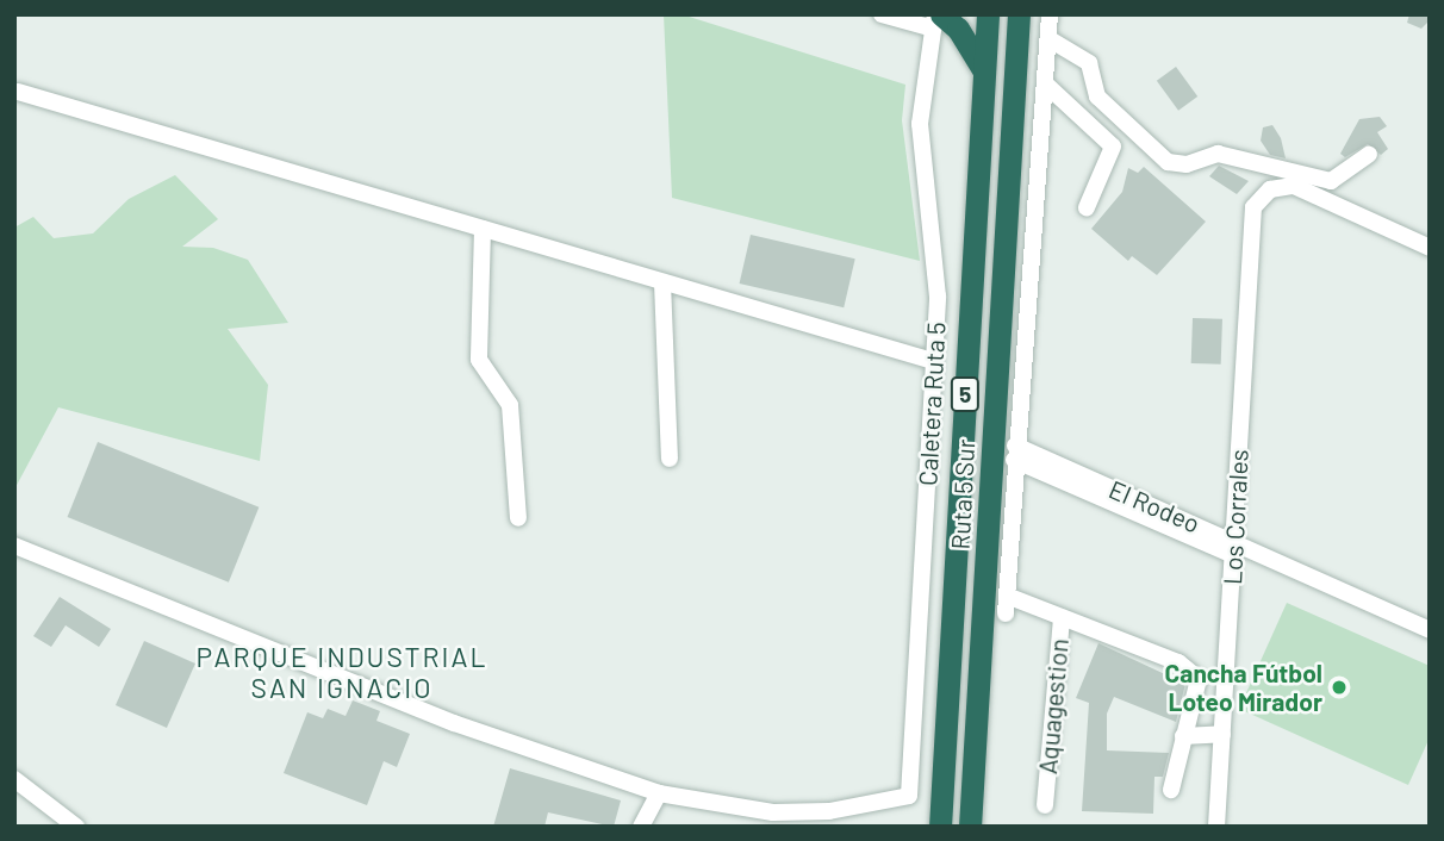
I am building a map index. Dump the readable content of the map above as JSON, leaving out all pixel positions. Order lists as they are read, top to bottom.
{
  "streets": {
    "highway": ["5", "Ruta 5 Sur"],
    "street": [
      "Caletera Ruta 5",
      "El Rodeo",
      "Los Corrales",
      "Aquagestion"
    ]
  },
  "crossings": [
    ["El Rodeo", "Los Corrales"],
    ["El Rodeo", "Aquagestion"]
  ],
  "districts": ["PARQUE INDUSTRIAL SAN IGNACIO"],
  "places": ["Cancha Fútbol Loteo Mirador"]
}
